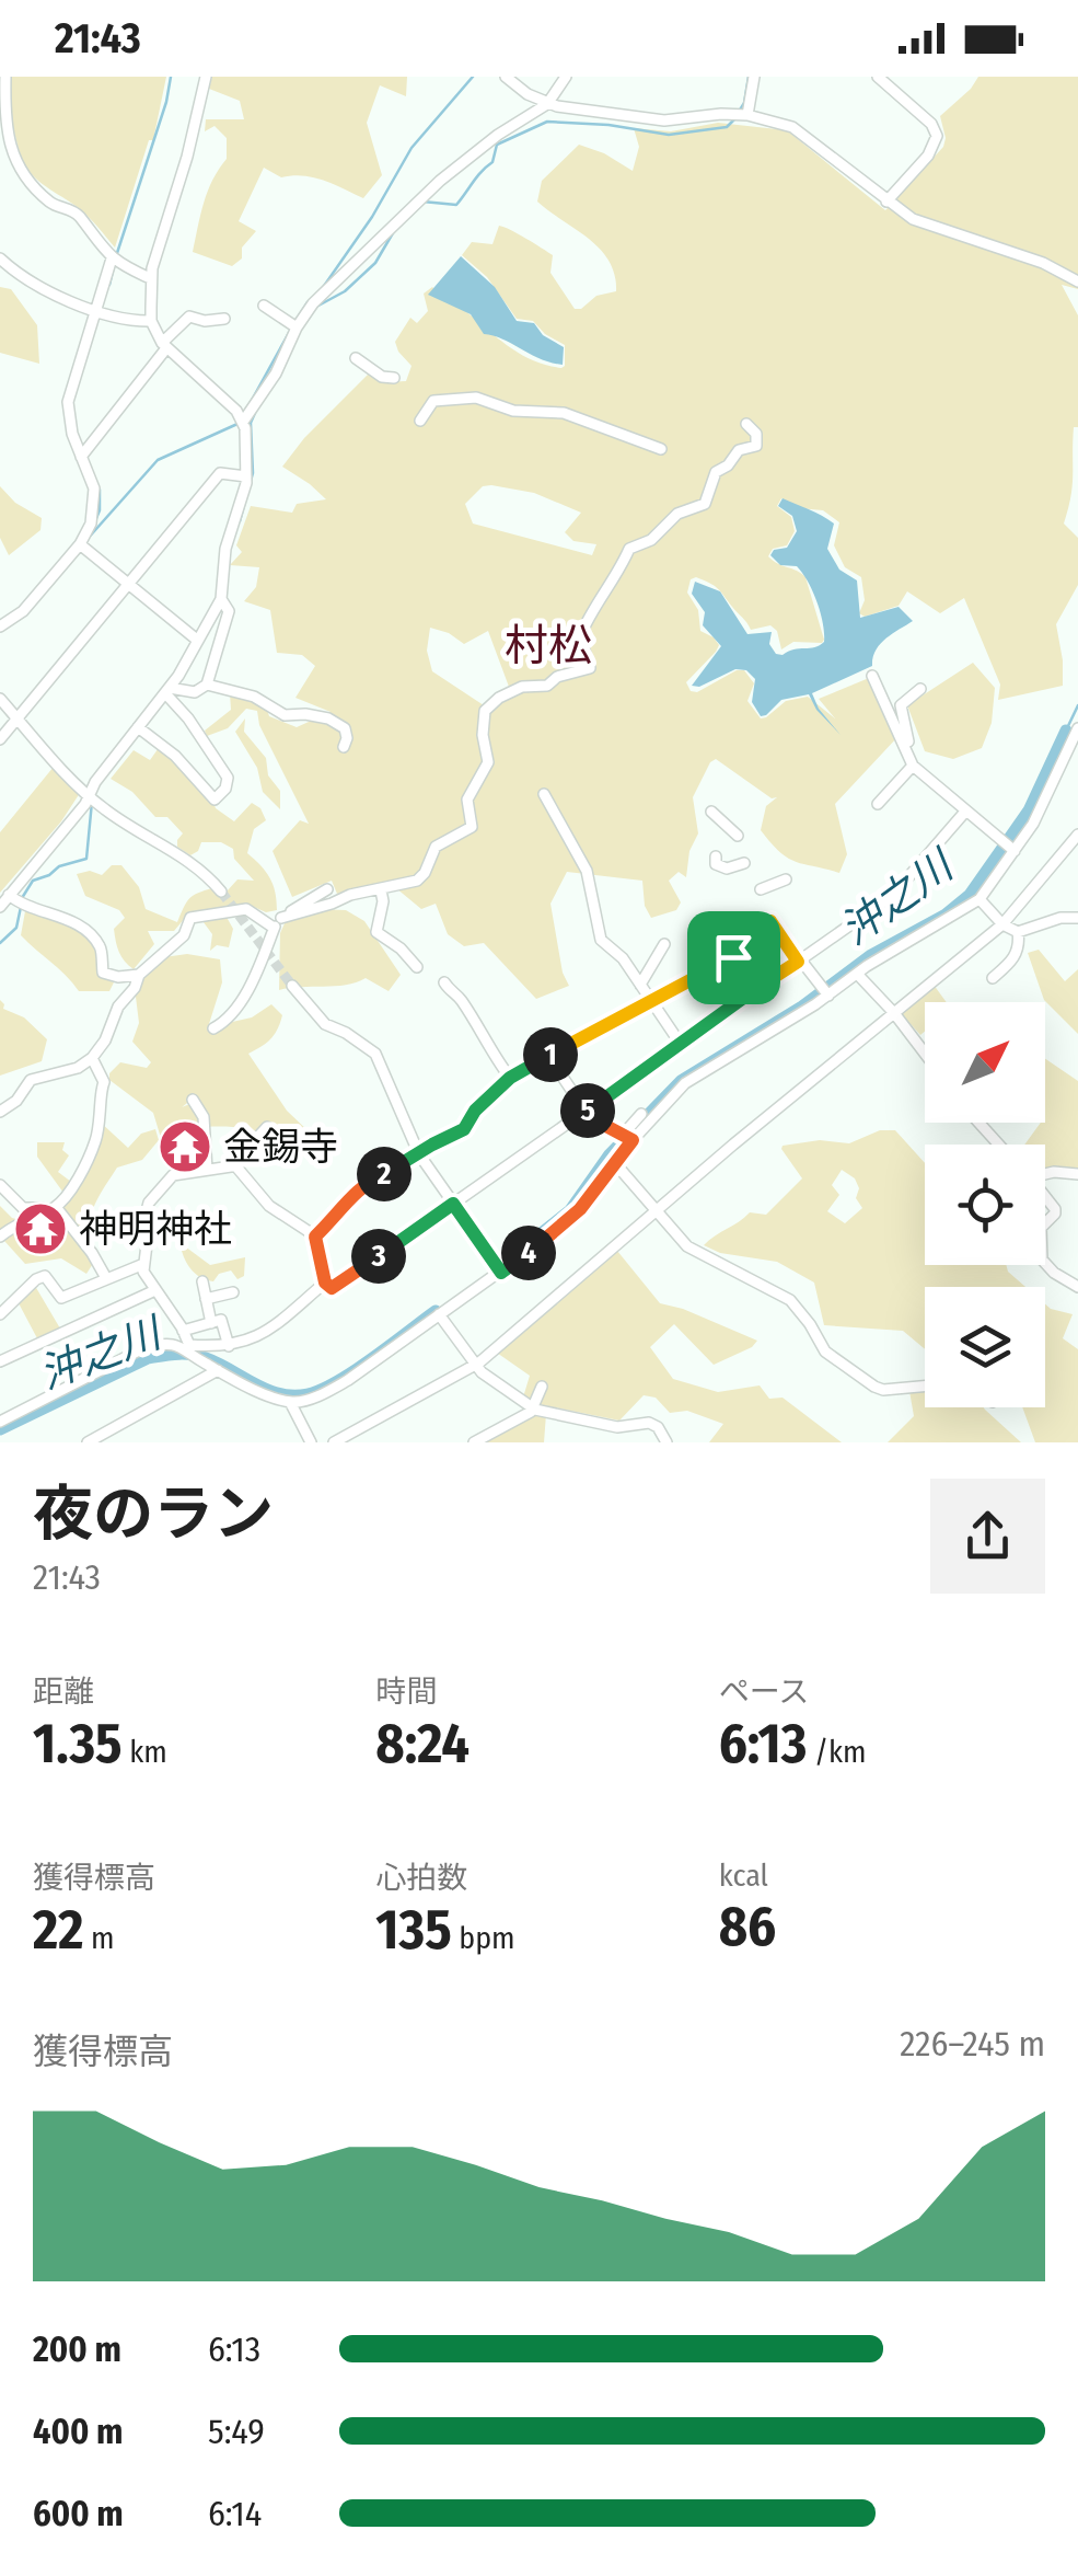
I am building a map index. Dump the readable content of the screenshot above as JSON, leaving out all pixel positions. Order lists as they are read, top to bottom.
{
  "districts": ["村松"],
  "water": ["沖之川"],
  "places": {
    "temple": ["金錫寺", "神明神社"]
  },
  "north": "top right",
  "page": {
    "status": "21:43",
    "pins": [
      "1",
      "5",
      "2",
      "4",
      "3"
    ],
    "heading": ["夜のラン", "21:43"],
    "stats": [
      ["距離", "1.35 km"],
      ["時間", "8:24"],
      ["ペース", "6:13 /km"],
      ["獲得標高", "22 m"],
      ["心拍数", "135 bpm"],
      ["kcal", "86"]
    ],
    "chart": ["獲得標高", "226–245 m"],
    "list": [
      {
        "name": "200 m",
        "note": "6:13"
      },
      {
        "name": "400 m",
        "note": "5:49"
      },
      {
        "name": "600 m",
        "note": "6:14"
      }
    ]
  }
}
